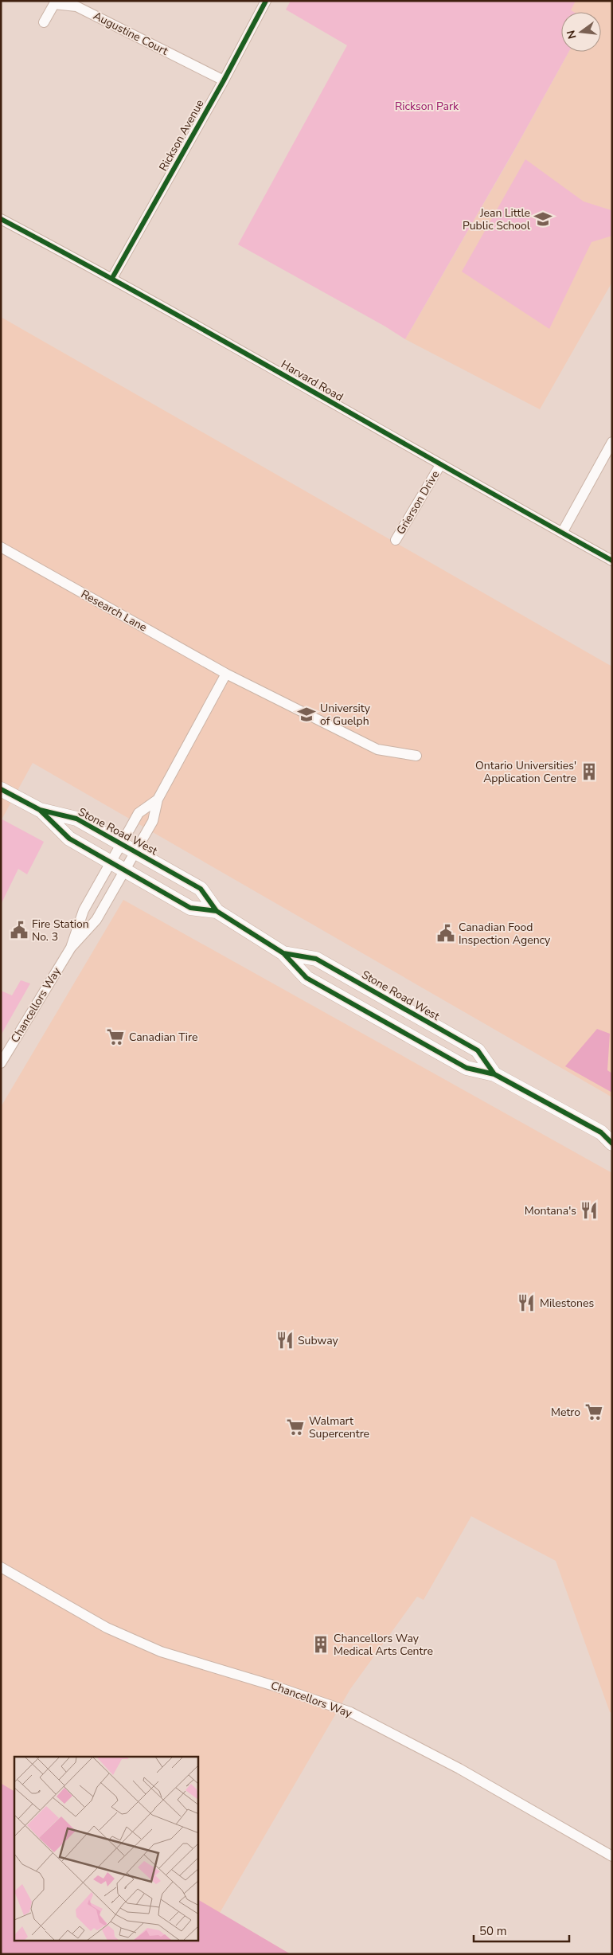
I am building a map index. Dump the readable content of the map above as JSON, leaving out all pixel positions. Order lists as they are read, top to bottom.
{
  "streets": {
    "main road": ["Stone Road West"],
    "street": [
      "Augustine Court",
      "Rickson Avenue",
      "Harvard Road",
      "Grierson Drive",
      "Research Lane",
      "Chancellors Way"
    ]
  },
  "crossings": [
    ["Augustine Court", "Rickson Avenue"],
    ["Rickson Avenue", "Harvard Road"],
    ["Harvard Road", "Grierson Drive"],
    ["Stone Road West", "Chancellors Way"]
  ],
  "parks": ["Rickson Park"],
  "places": {
    "school or university": ["Jean Little Public School", "University of Guelph"],
    "building": ["Ontario Universities' Application Centre", "Chancellors Way Medical Arts Centre"],
    "public building": ["Fire Station No. 3", "Canadian Food Inspection Agency"],
    "supermarket": ["Canadian Tire", "Metro", "Walmart Supercentre"],
    "restaurant": ["Montana's", "Milestones", "Subway"]
  },
  "scale_bar": "50 m",
  "north": "left"
}
